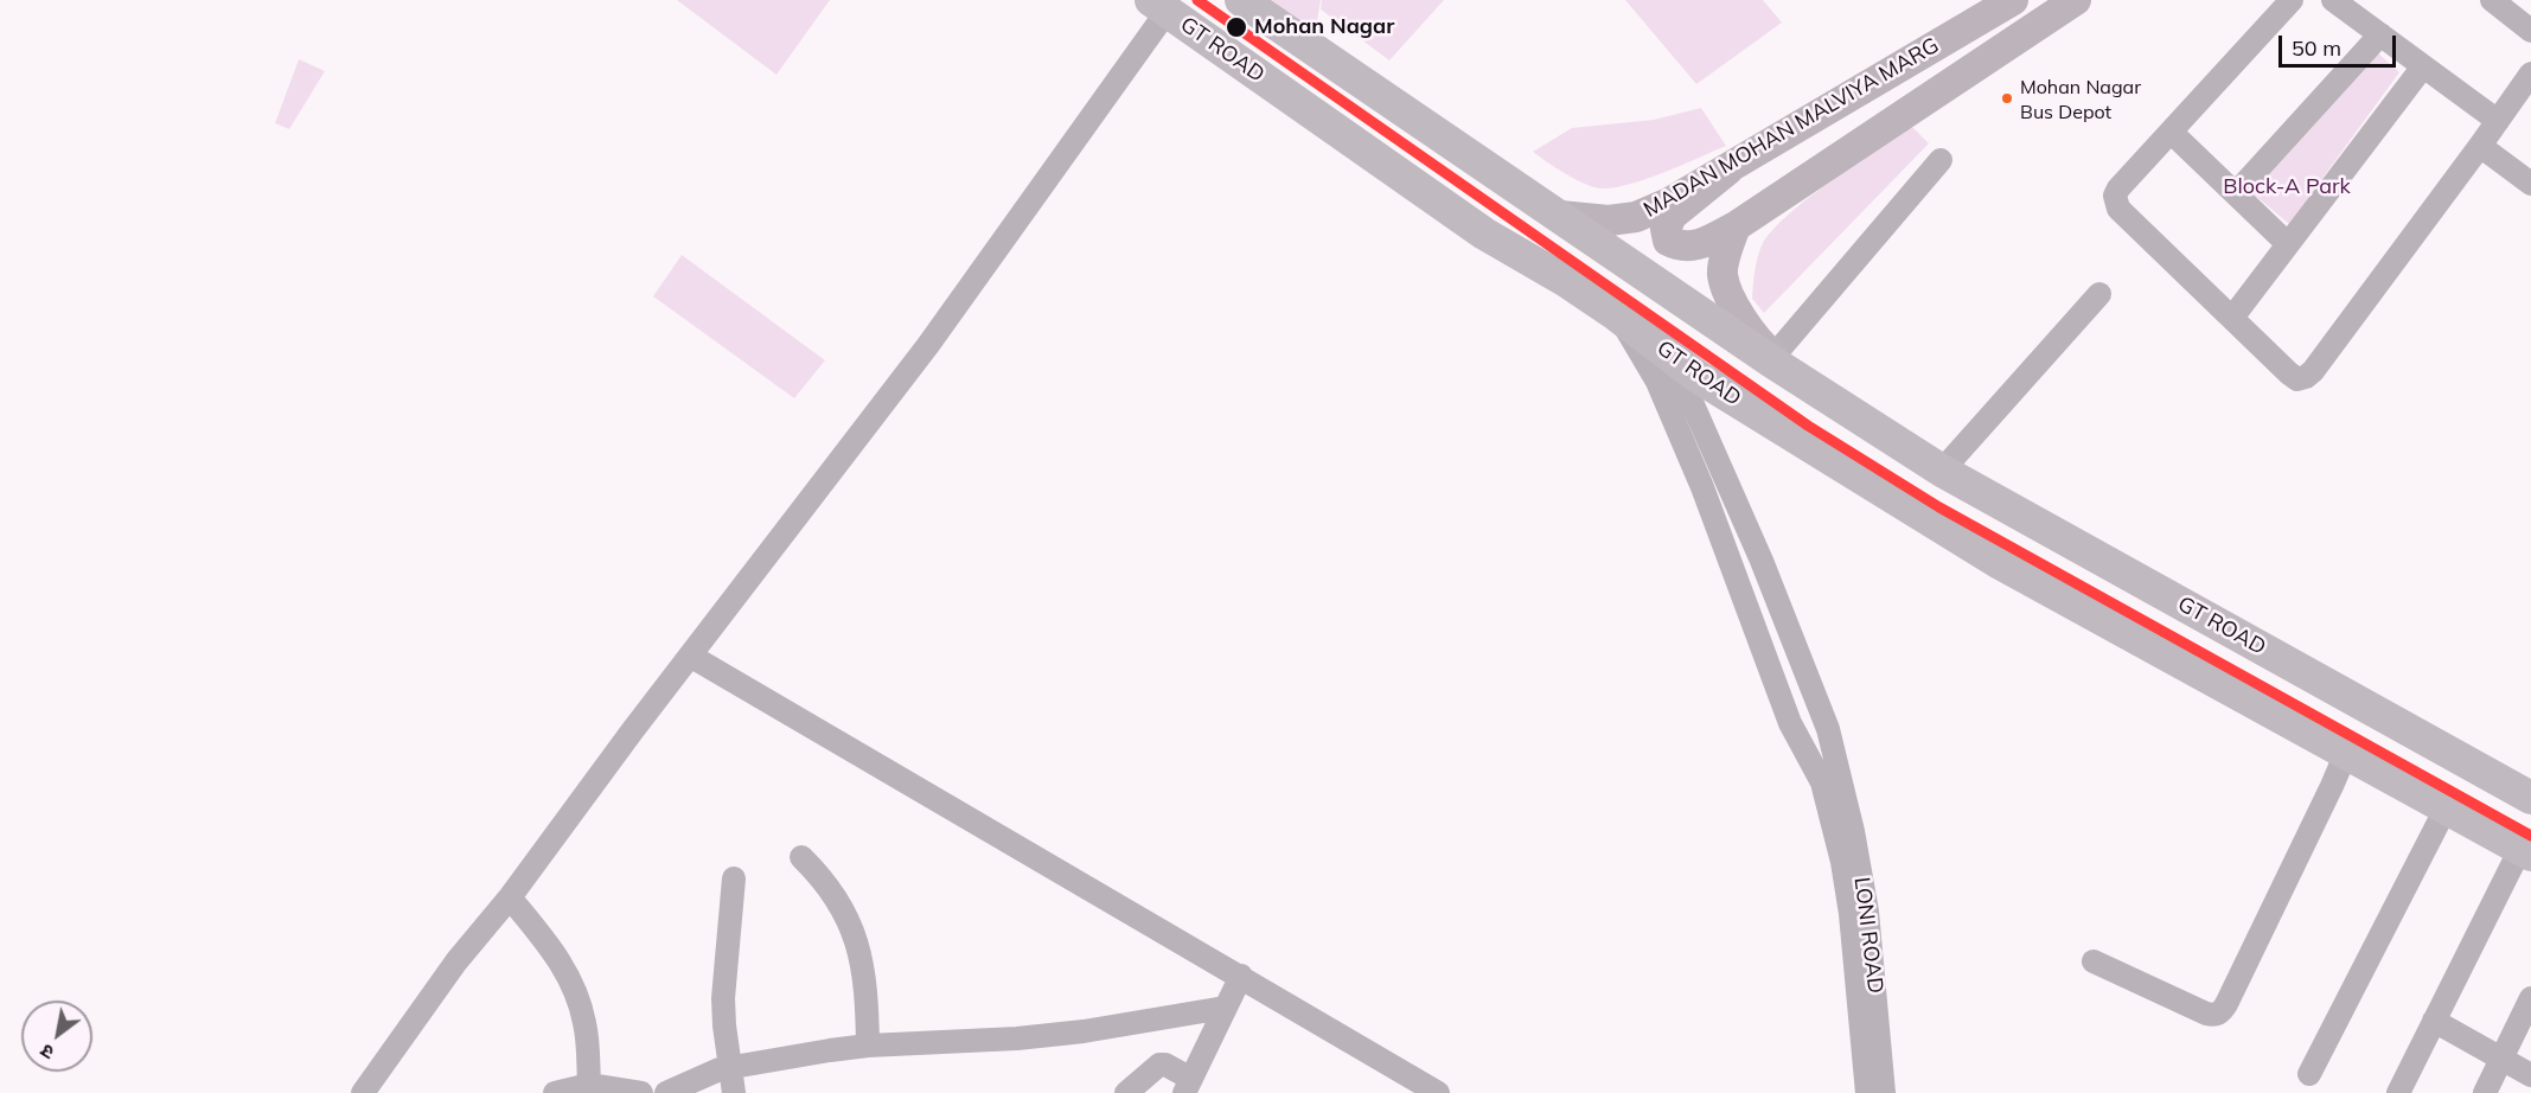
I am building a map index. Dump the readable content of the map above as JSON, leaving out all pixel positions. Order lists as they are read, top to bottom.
{
  "streets": {
    "highway": ["GT ROAD"],
    "main road": ["MADAN MOHAN MALVIYA MARG"],
    "street": ["LONI ROAD"]
  },
  "crossings": [
    ["GT ROAD", "MADAN MOHAN MALVIYA MARG"]
  ],
  "parks": ["Block-A Park"],
  "places": ["Mohan Nagar", "Mohan Nagar Bus Depot"],
  "scale_bar": "50 m",
  "north": "bottom left"
}
